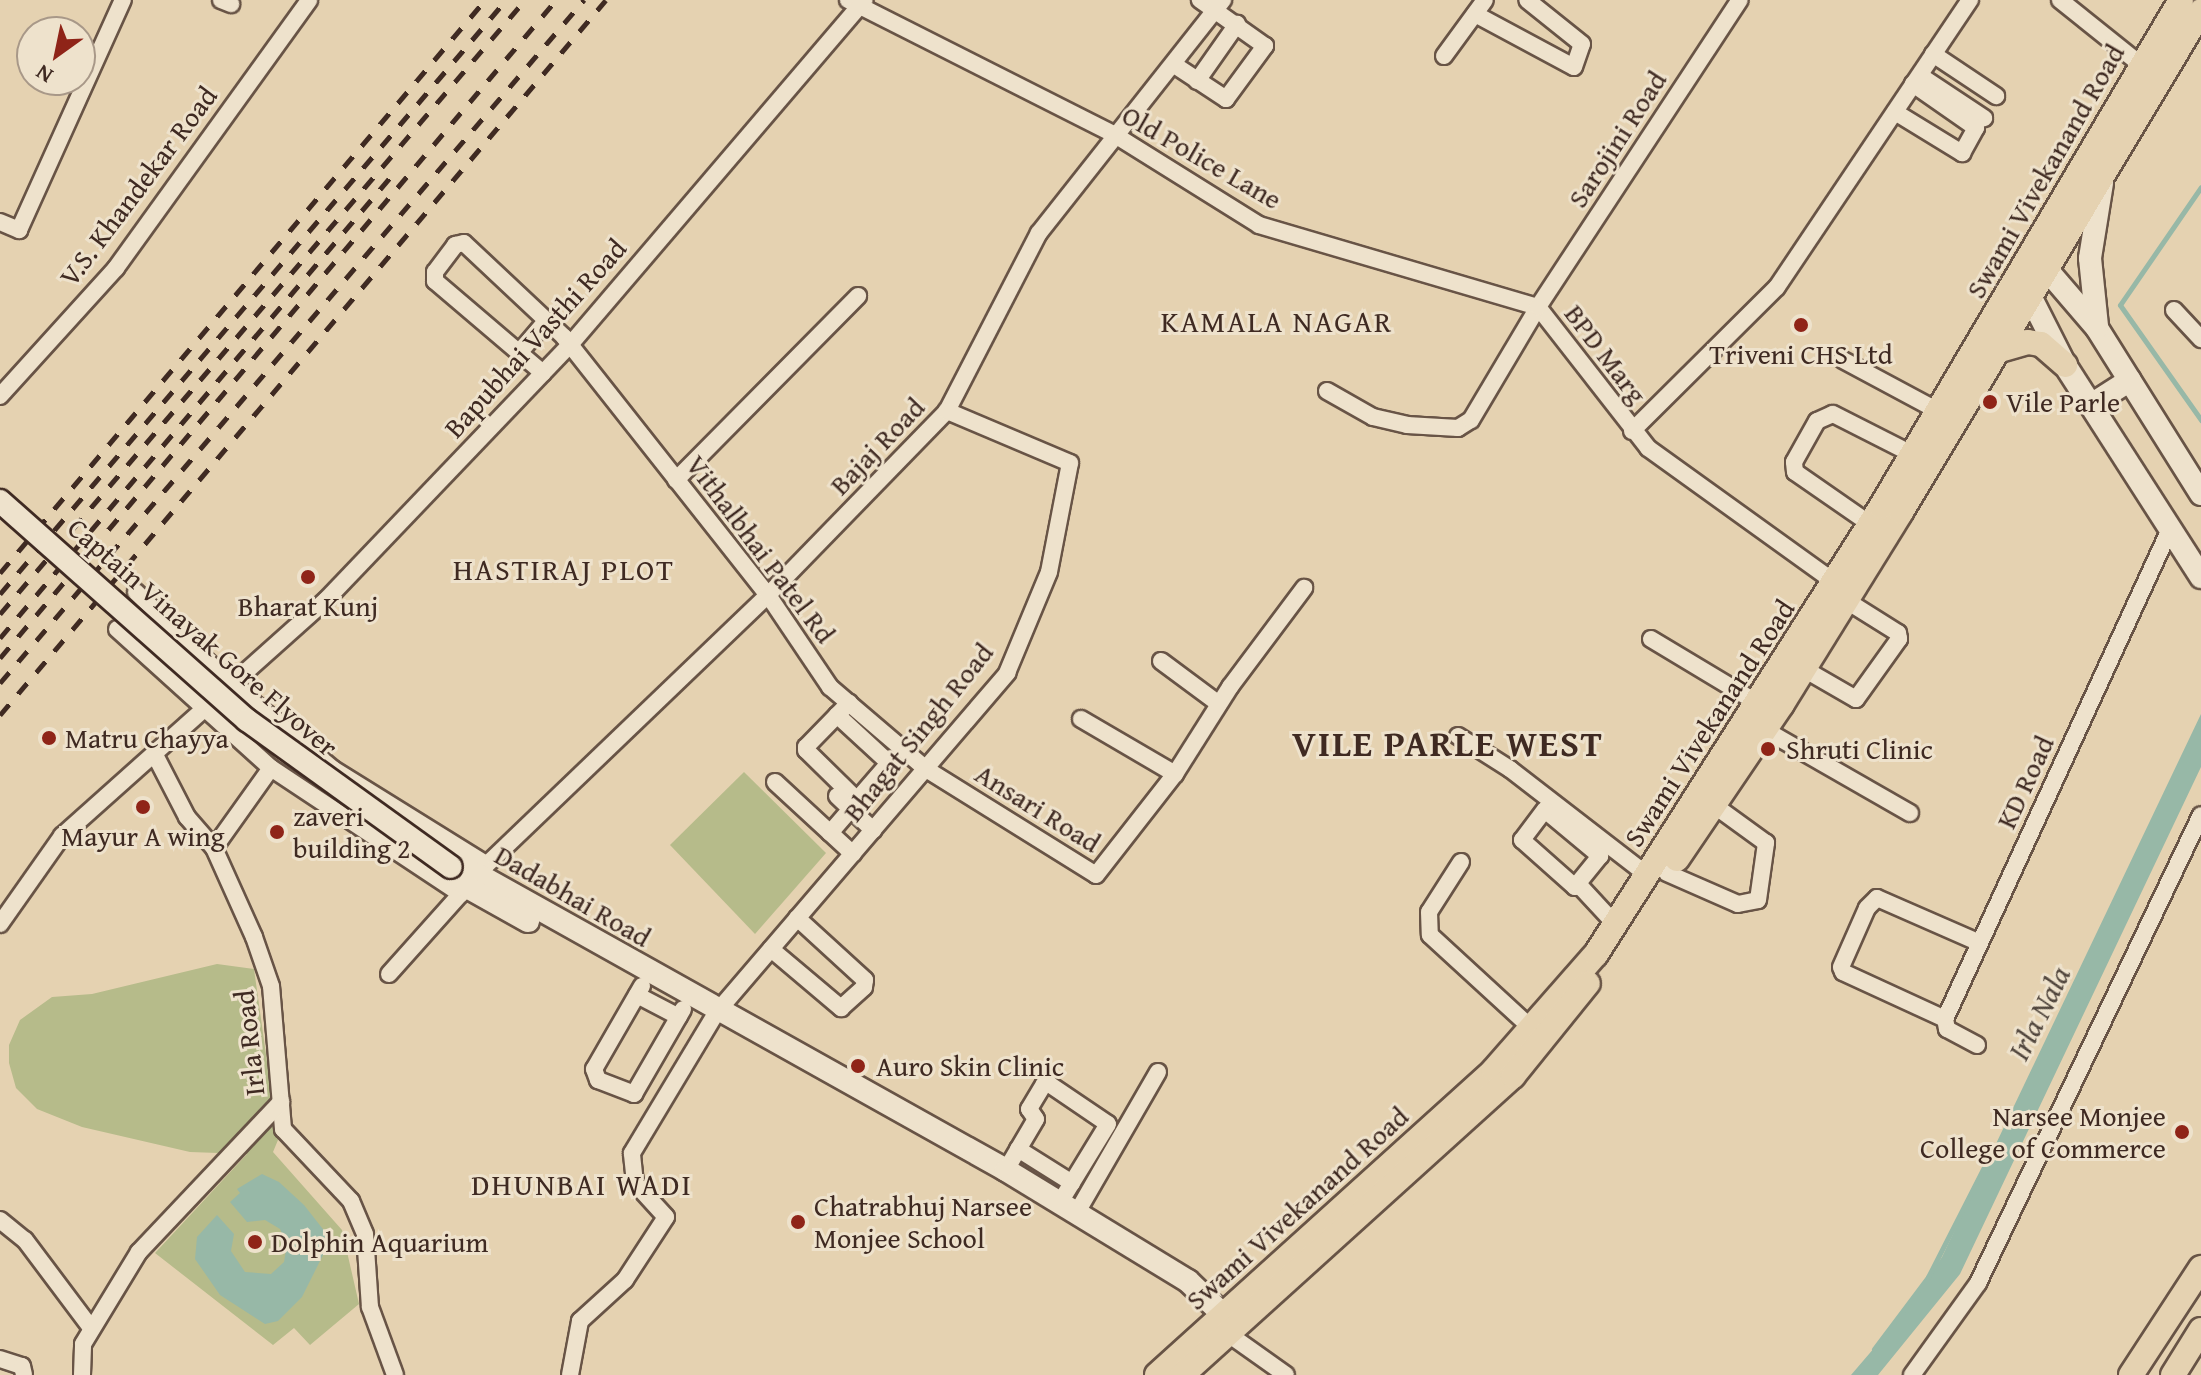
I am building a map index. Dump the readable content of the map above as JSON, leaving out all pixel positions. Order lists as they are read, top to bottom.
{
  "streets": {
    "main road": ["Swami Vivekanand Road", "Captain Vinayak Gore Flyover", "Dadabhai Road"],
    "street": [
      "Sarojini Road",
      "Old Police Lane",
      "V.S. Khandekar Road",
      "Bapubhai Vasthi Road",
      "BPD Marg",
      "Bajaj Road",
      "Vithalbhai Patel Rd",
      "Bhagat Singh Road",
      "KD Road",
      "Ansari Road",
      "Irla Road"
    ]
  },
  "crossings": [
    ["Sarojini Road", "Old Police Lane"],
    ["Sarojini Road", "BPD Marg"],
    ["Old Police Lane", "Bapubhai Vasthi Road"],
    ["Old Police Lane", "BPD Marg"],
    ["Old Police Lane", "Bajaj Road"],
    ["Swami Vivekanand Road", "BPD Marg"],
    ["Swami Vivekanand Road", "Dadabhai Road"],
    ["Bapubhai Vasthi Road", "Vithalbhai Patel Rd"],
    ["Bajaj Road", "Vithalbhai Patel Rd"],
    ["Bajaj Road", "Bhagat Singh Road"],
    ["Bajaj Road", "Dadabhai Road"],
    ["Vithalbhai Patel Rd", "Bhagat Singh Road"],
    ["Vithalbhai Patel Rd", "Ansari Road"],
    ["Captain Vinayak Gore Flyover", "Dadabhai Road"],
    ["Bhagat Singh Road", "Ansari Road"],
    ["Bhagat Singh Road", "Dadabhai Road"]
  ],
  "districts": [
    "KAMALA NAGAR",
    "HASTIRAJ PLOT",
    "VILE PARLE WEST",
    "DHUNBAI WADI"
  ],
  "water": ["Irla Nala"],
  "places": [
    "Triveni CHS Ltd",
    "Vile Parle",
    "Bharat Kunj",
    "Matru Chayya",
    "Shruti Clinic",
    "Mayur A wing",
    "zaveri building 2",
    "Auro Skin Clinic",
    "Narsee Monjee College of Commerce",
    "Chatrabhuj Narsee Monjee School",
    "Dolphin Aquarium"
  ],
  "north": "bottom left"
}
